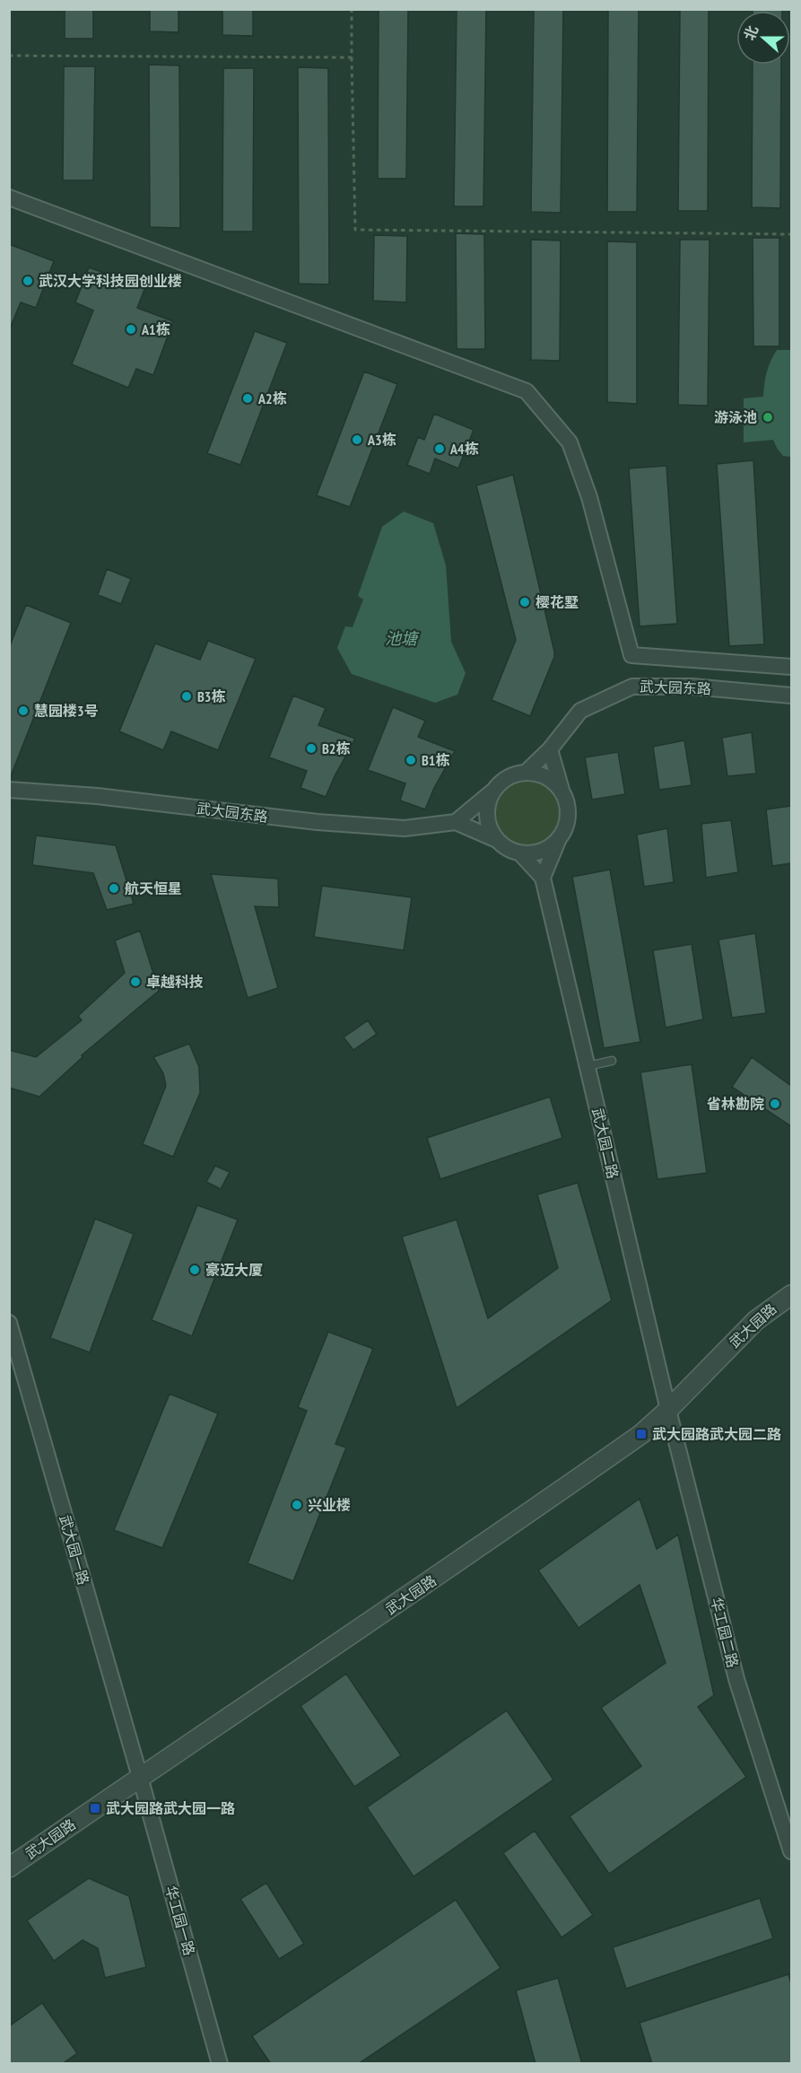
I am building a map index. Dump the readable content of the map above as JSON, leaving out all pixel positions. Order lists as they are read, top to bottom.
{
  "streets": {
    "street": [
      "武大园东路",
      "武大园二路",
      "武大园路",
      "武大园一路",
      "华工园二路",
      "华工园一路"
    ]
  },
  "crossings": [
    ["武大园二路", "武大园路"],
    ["武大园二路", "华工园二路"],
    ["武大园路", "武大园一路"],
    ["武大园路", "华工园二路"],
    ["武大园路", "华工园一路"],
    ["武大园一路", "华工园一路"]
  ],
  "water": ["池塘"],
  "places": {
    "other": [
      "武汉大学科技园创业楼",
      "A1栋",
      "A2栋",
      "游泳池",
      "A3栋",
      "A4栋",
      "樱花墅",
      "B3栋",
      "慧园楼3号",
      "B2栋",
      "B1栋",
      "航天恒星",
      "卓越科技",
      "省林勘院",
      "豪迈大厦",
      "兴业楼"
    ],
    "transit": ["武大园路武大园二路", "武大园路武大园一路"]
  },
  "north": "left"
}
